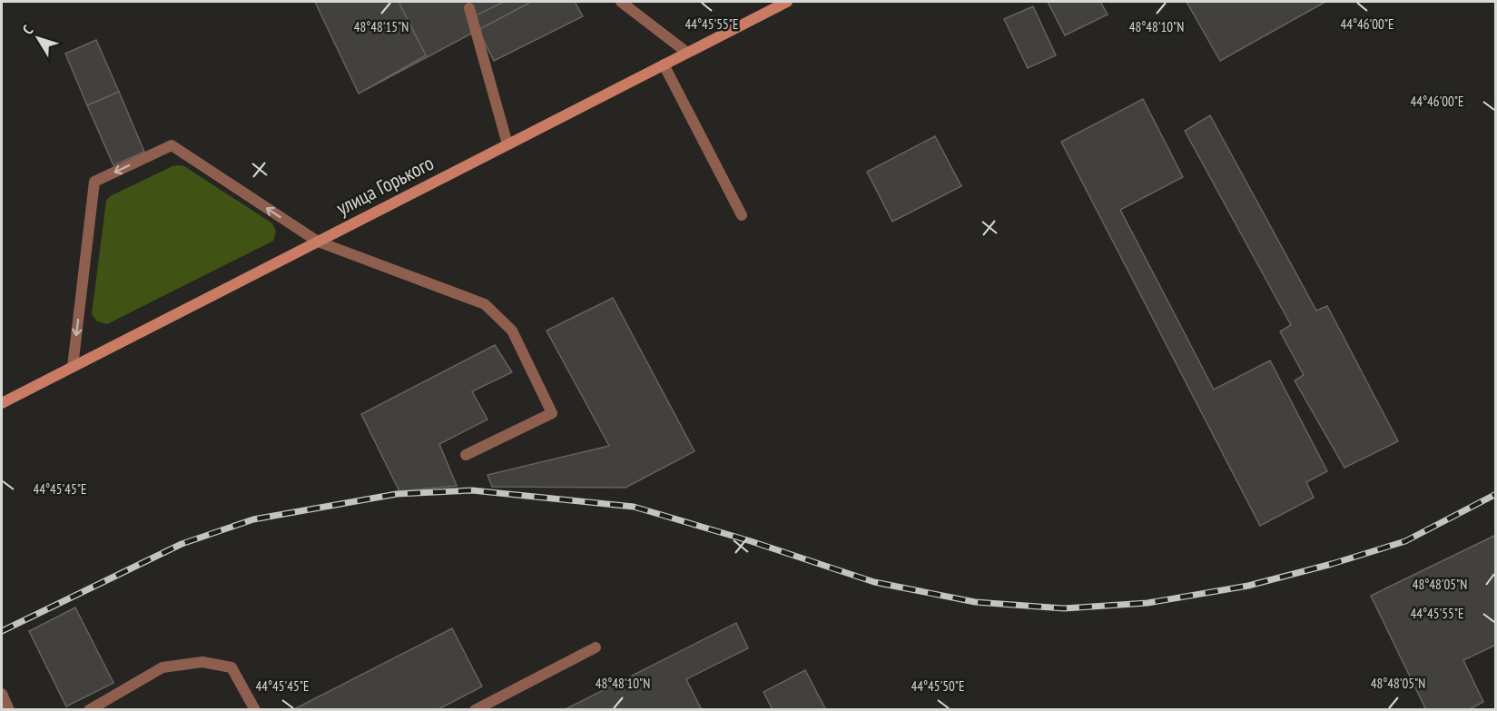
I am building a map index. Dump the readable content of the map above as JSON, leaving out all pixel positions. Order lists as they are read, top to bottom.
{
  "streets": {
    "street": ["улица Горького"]
  },
  "north": "top left",
  "coordinates": [
    "44°46'00\"E",
    "44°45'55\"E",
    "48°48'15\"N",
    "48°48'10\"N",
    "44°45'45\"E",
    "48°48'05\"N",
    "44°45'50\"E"
  ]
}
